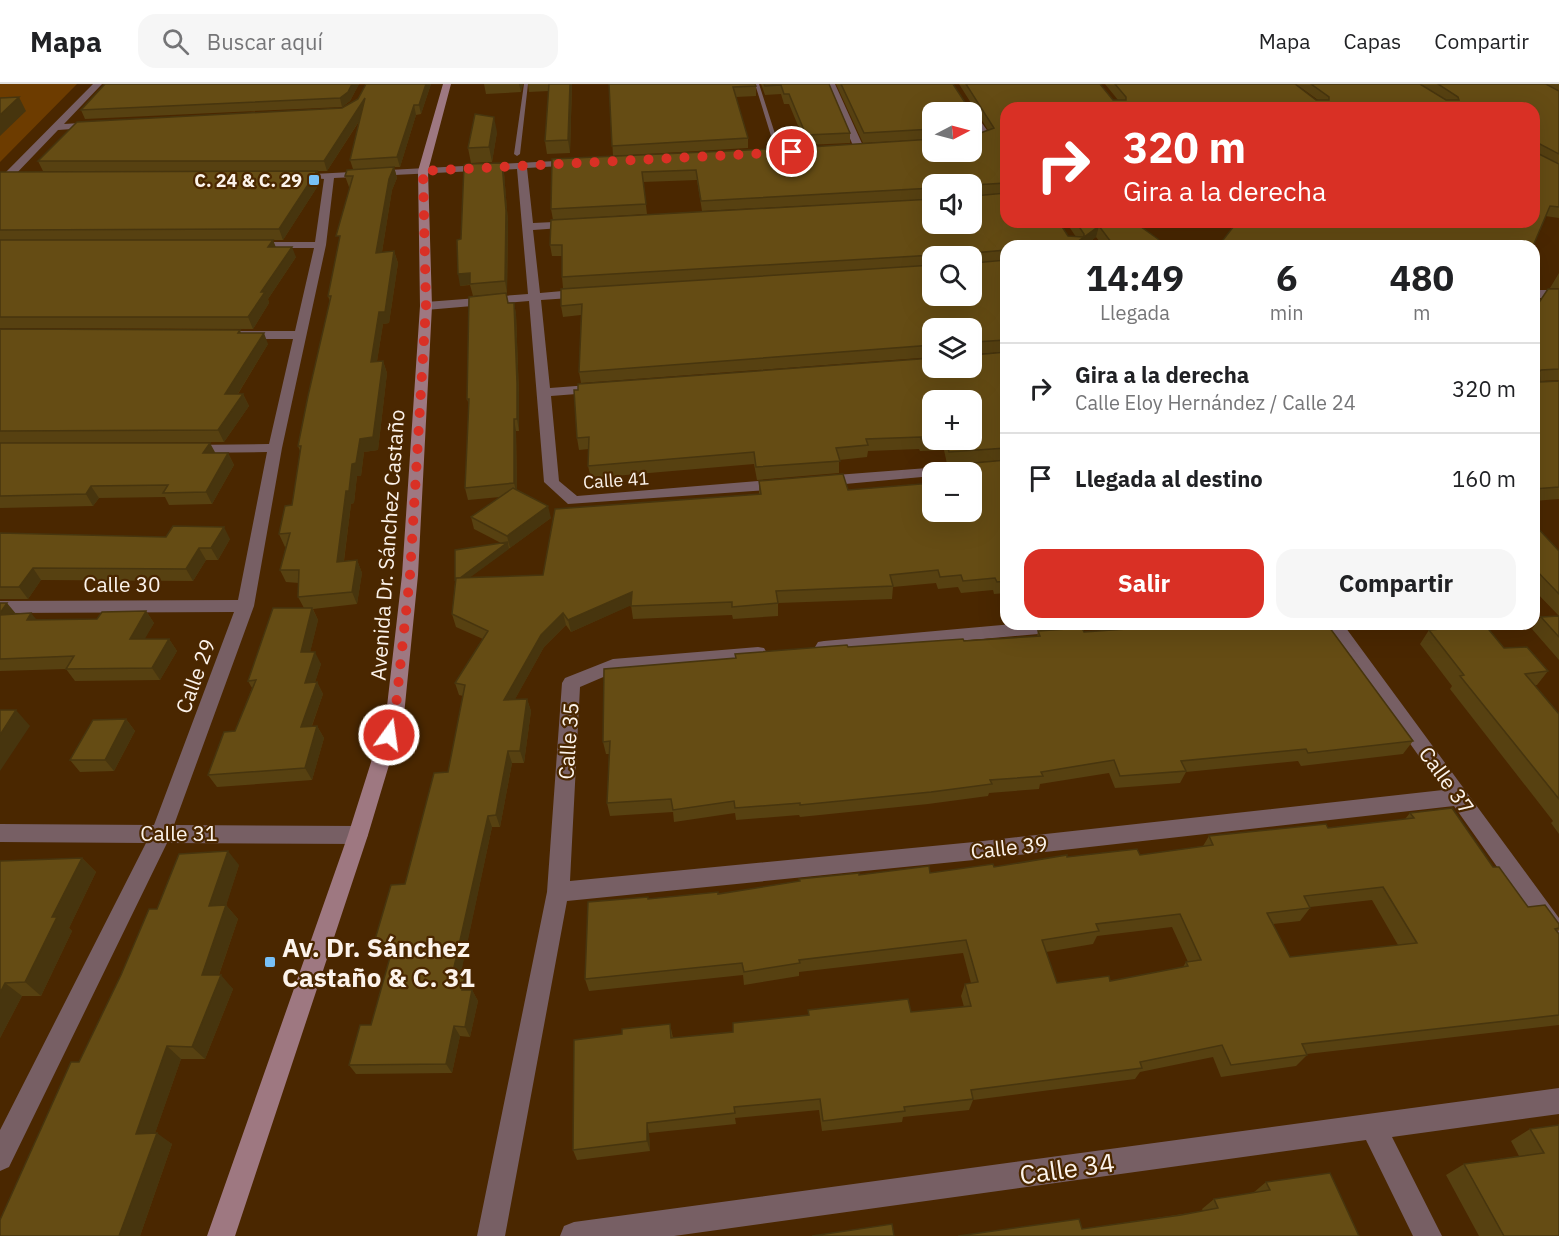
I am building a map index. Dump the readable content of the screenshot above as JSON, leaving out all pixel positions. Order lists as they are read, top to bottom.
{
  "streets": {
    "street": [
      "Calle 41",
      "Avenida Dr. Sánchez Castaño",
      "Calle 30",
      "Calle 29",
      "Calle 35",
      "Calle 37",
      "Calle 31",
      "Calle 39",
      "Calle 34"
    ]
  },
  "crossings": [
    ["Avenida Dr. Sánchez Castaño", "Calle 31"],
    ["Calle 30", "Calle 29"],
    ["Calle 29", "Calle 31"],
    ["Calle 35", "Calle 39"],
    ["Calle 37", "Calle 39"]
  ],
  "places": {
    "transit": ["C. 24 & C. 29", "Av. Dr. Sánchez Castaño & C. 31"]
  },
  "north": "right",
  "page": {
    "header": "Mapa",
    "search": "Buscar aquí",
    "nav": ["Mapa", "Capas", "Compartir"],
    "map_buttons": ["+", "−"],
    "turn": ["320 m", "Gira a la derecha"],
    "eta": [
      "14:49",
      "Llegada",
      "6",
      "min",
      "480",
      "m"
    ],
    "list": [
      {
        "name": "Gira a la derecha",
        "note": "Calle Eloy Hernández / Calle 24",
        "value": "320 m"
      },
      {
        "name": "Llegada al destino",
        "value": "160 m"
      }
    ],
    "buttons": ["Salir", "Compartir"]
  }
}
